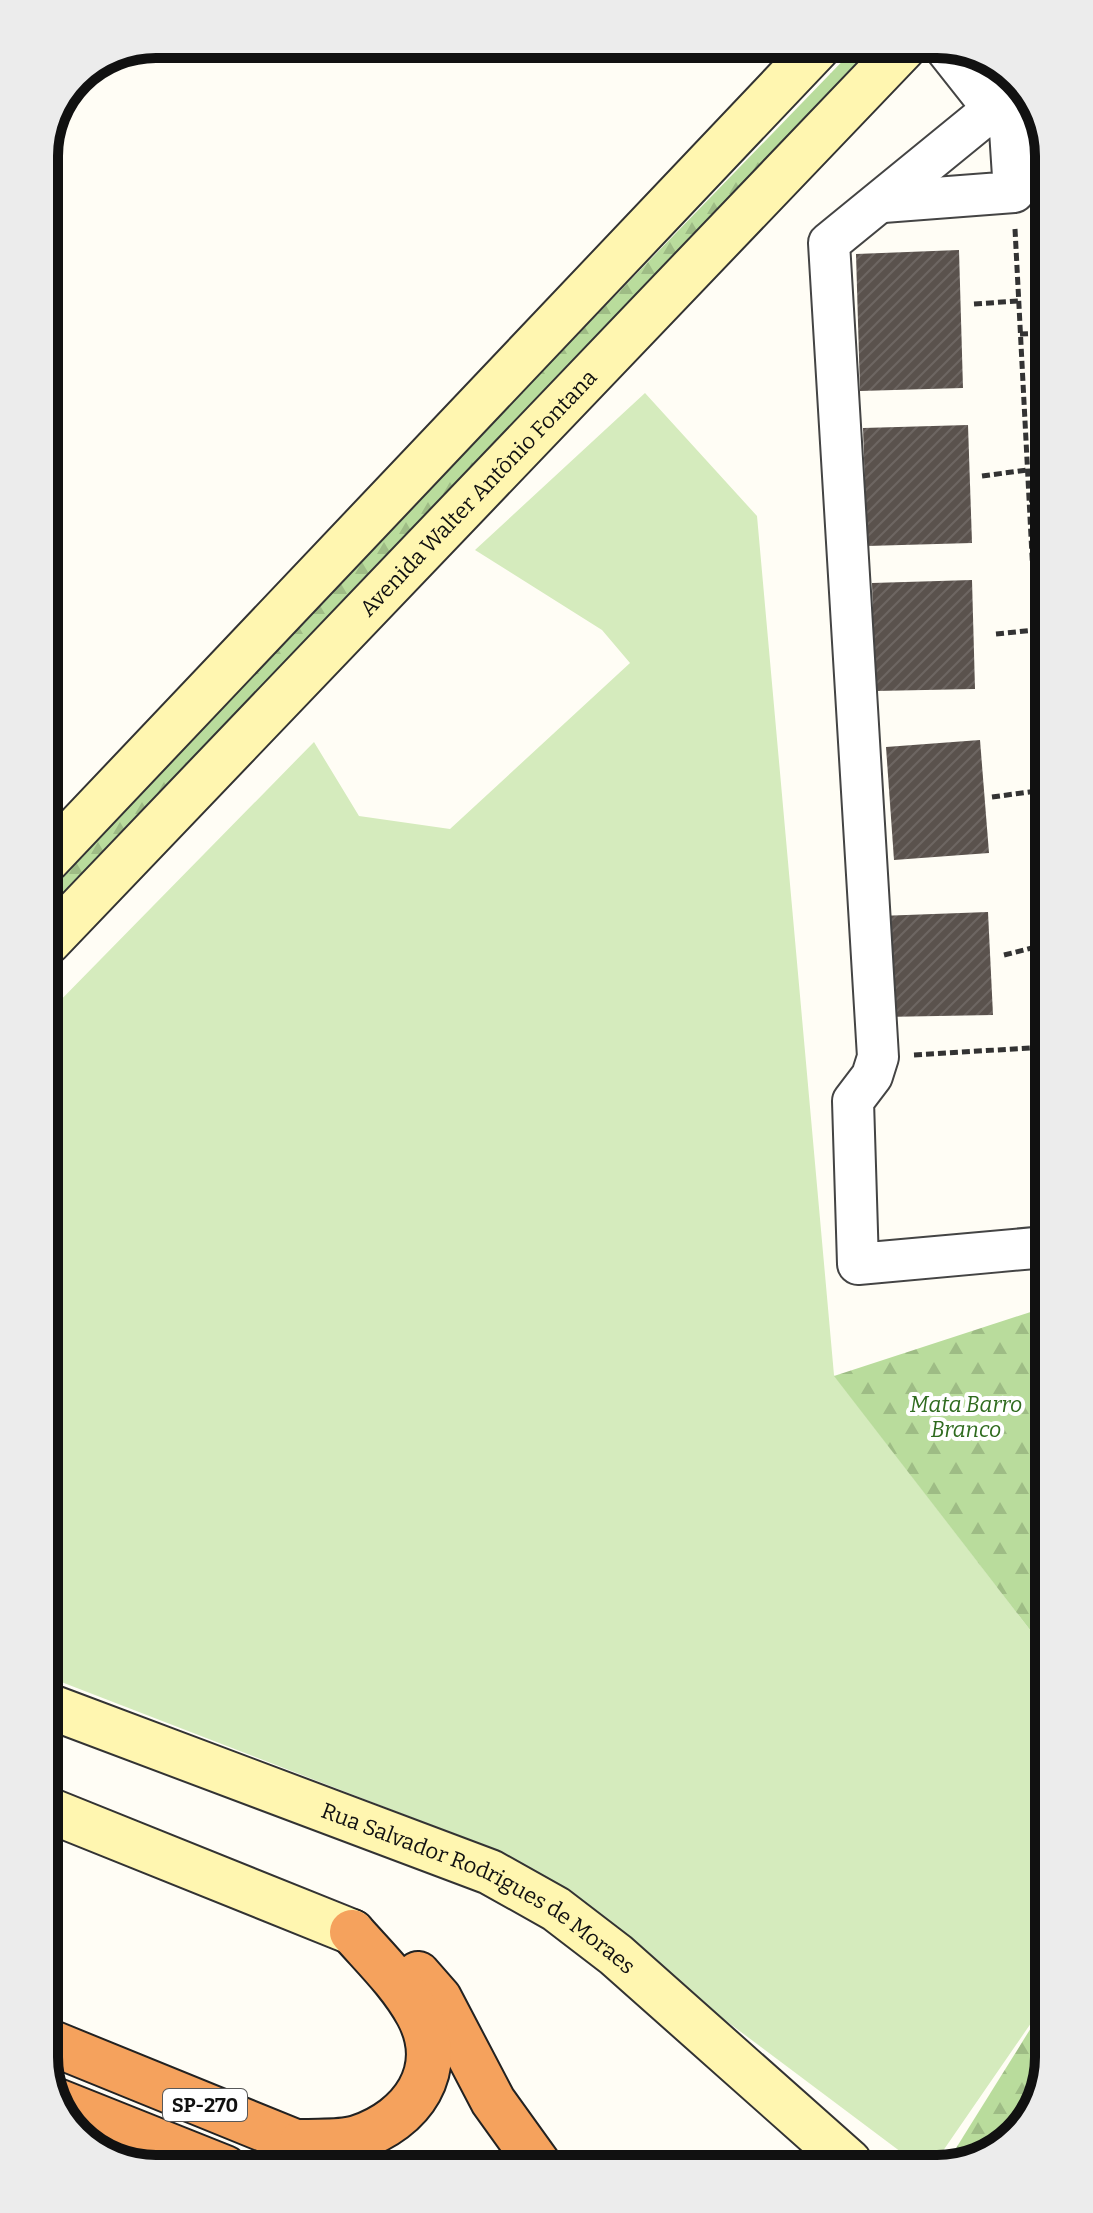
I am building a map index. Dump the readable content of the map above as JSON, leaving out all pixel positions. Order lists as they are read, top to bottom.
{
  "streets": {
    "highway": ["SP-270"],
    "main road": ["Avenida Walter Antônio Fontana", "Rua Salvador Rodrigues de Moraes"]
  },
  "parks": ["Mata Barro Branco"]
}
